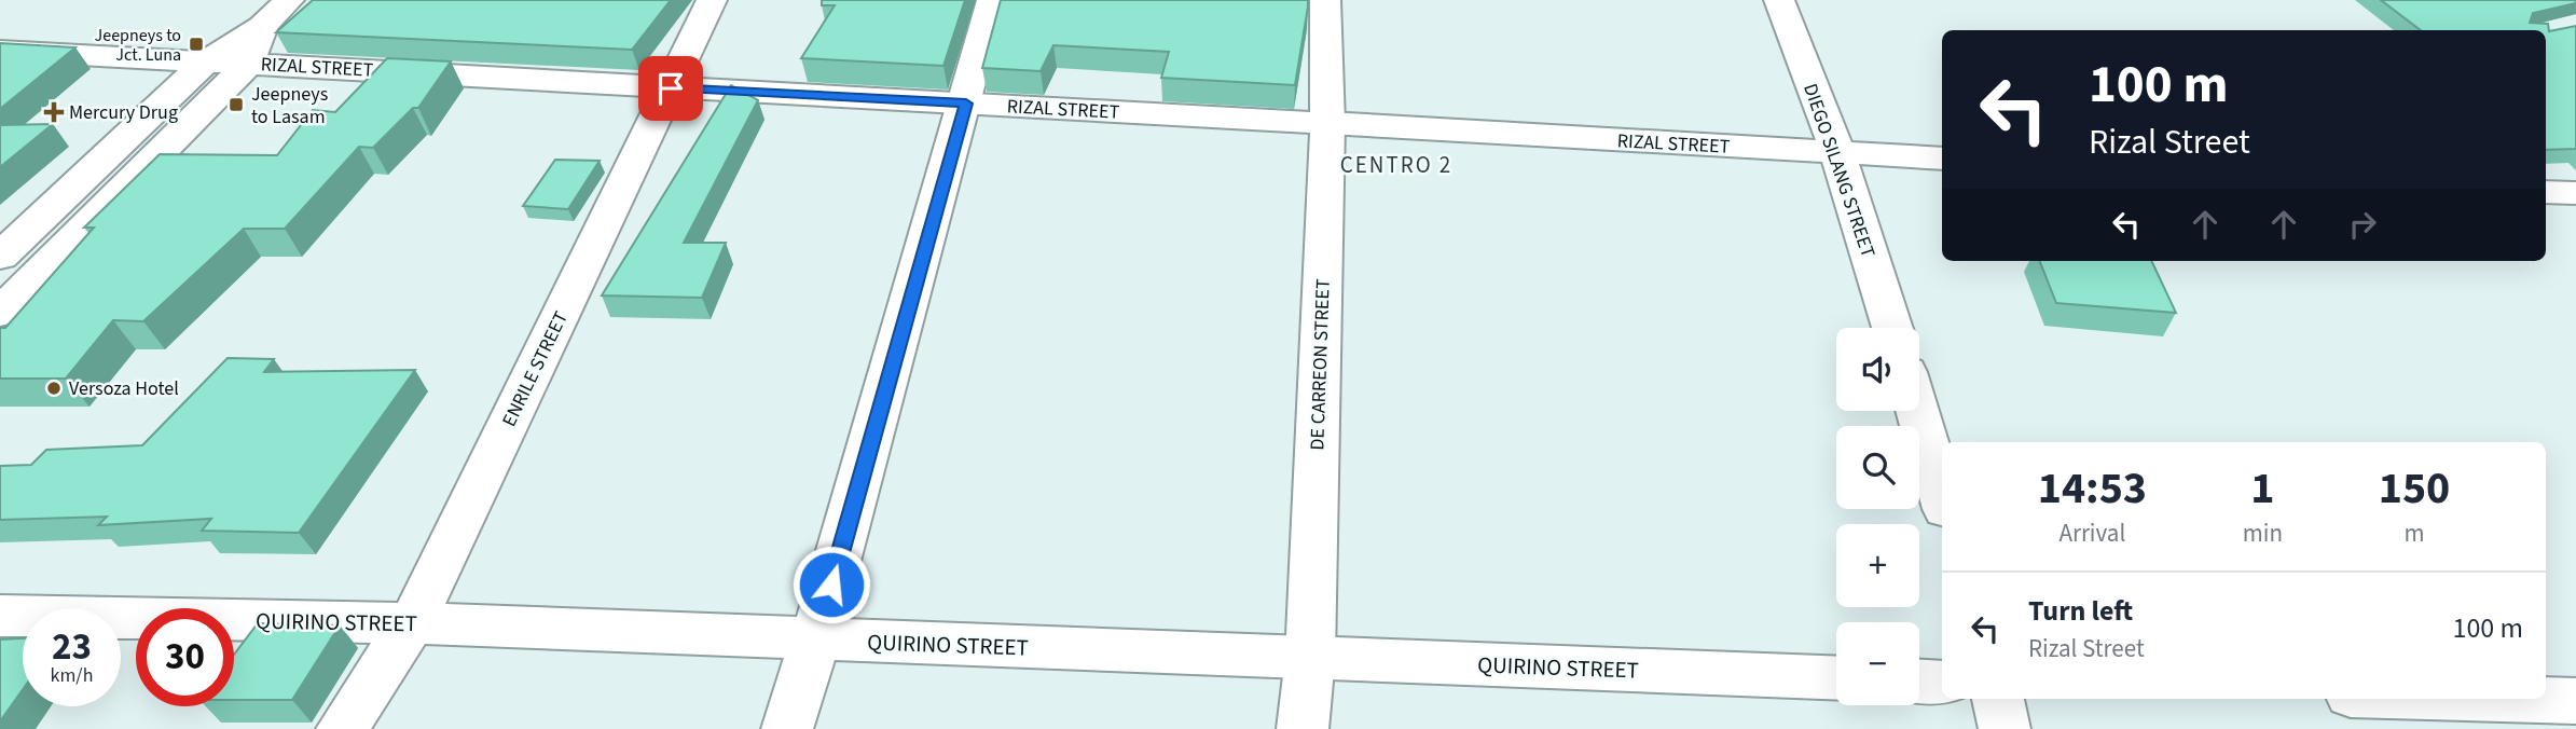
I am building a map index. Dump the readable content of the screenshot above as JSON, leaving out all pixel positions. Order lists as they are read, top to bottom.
{
  "streets": {
    "street": [
      "RIZAL STREET",
      "DIEGO SILANG STREET",
      "DE CARREON STREET",
      "ENRILE STREET",
      "QUIRINO STREET"
    ]
  },
  "crossings": [
    ["RIZAL STREET", "DIEGO SILANG STREET"],
    ["RIZAL STREET", "DE CARREON STREET"],
    ["RIZAL STREET", "ENRILE STREET"],
    ["DE CARREON STREET", "QUIRINO STREET"],
    ["ENRILE STREET", "QUIRINO STREET"]
  ],
  "districts": ["CENTRO 2"],
  "places": {
    "transit": ["Jeepneys to Jct. Luna", "Jeepneys to Lasam"],
    "health": ["Mercury Drug"],
    "other": ["Versoza Hotel"]
  },
  "page": {
    "turn": ["100 m", "Rizal Street"],
    "map_buttons": ["+", "−"],
    "eta": [
      "14:53",
      "Arrival",
      "1",
      "min",
      "150",
      "m"
    ],
    "list": [
      {
        "name": "Turn left",
        "note": "Rizal Street",
        "value": "100 m"
      }
    ],
    "speed": "23 km/h",
    "limit": "30"
  }
}
